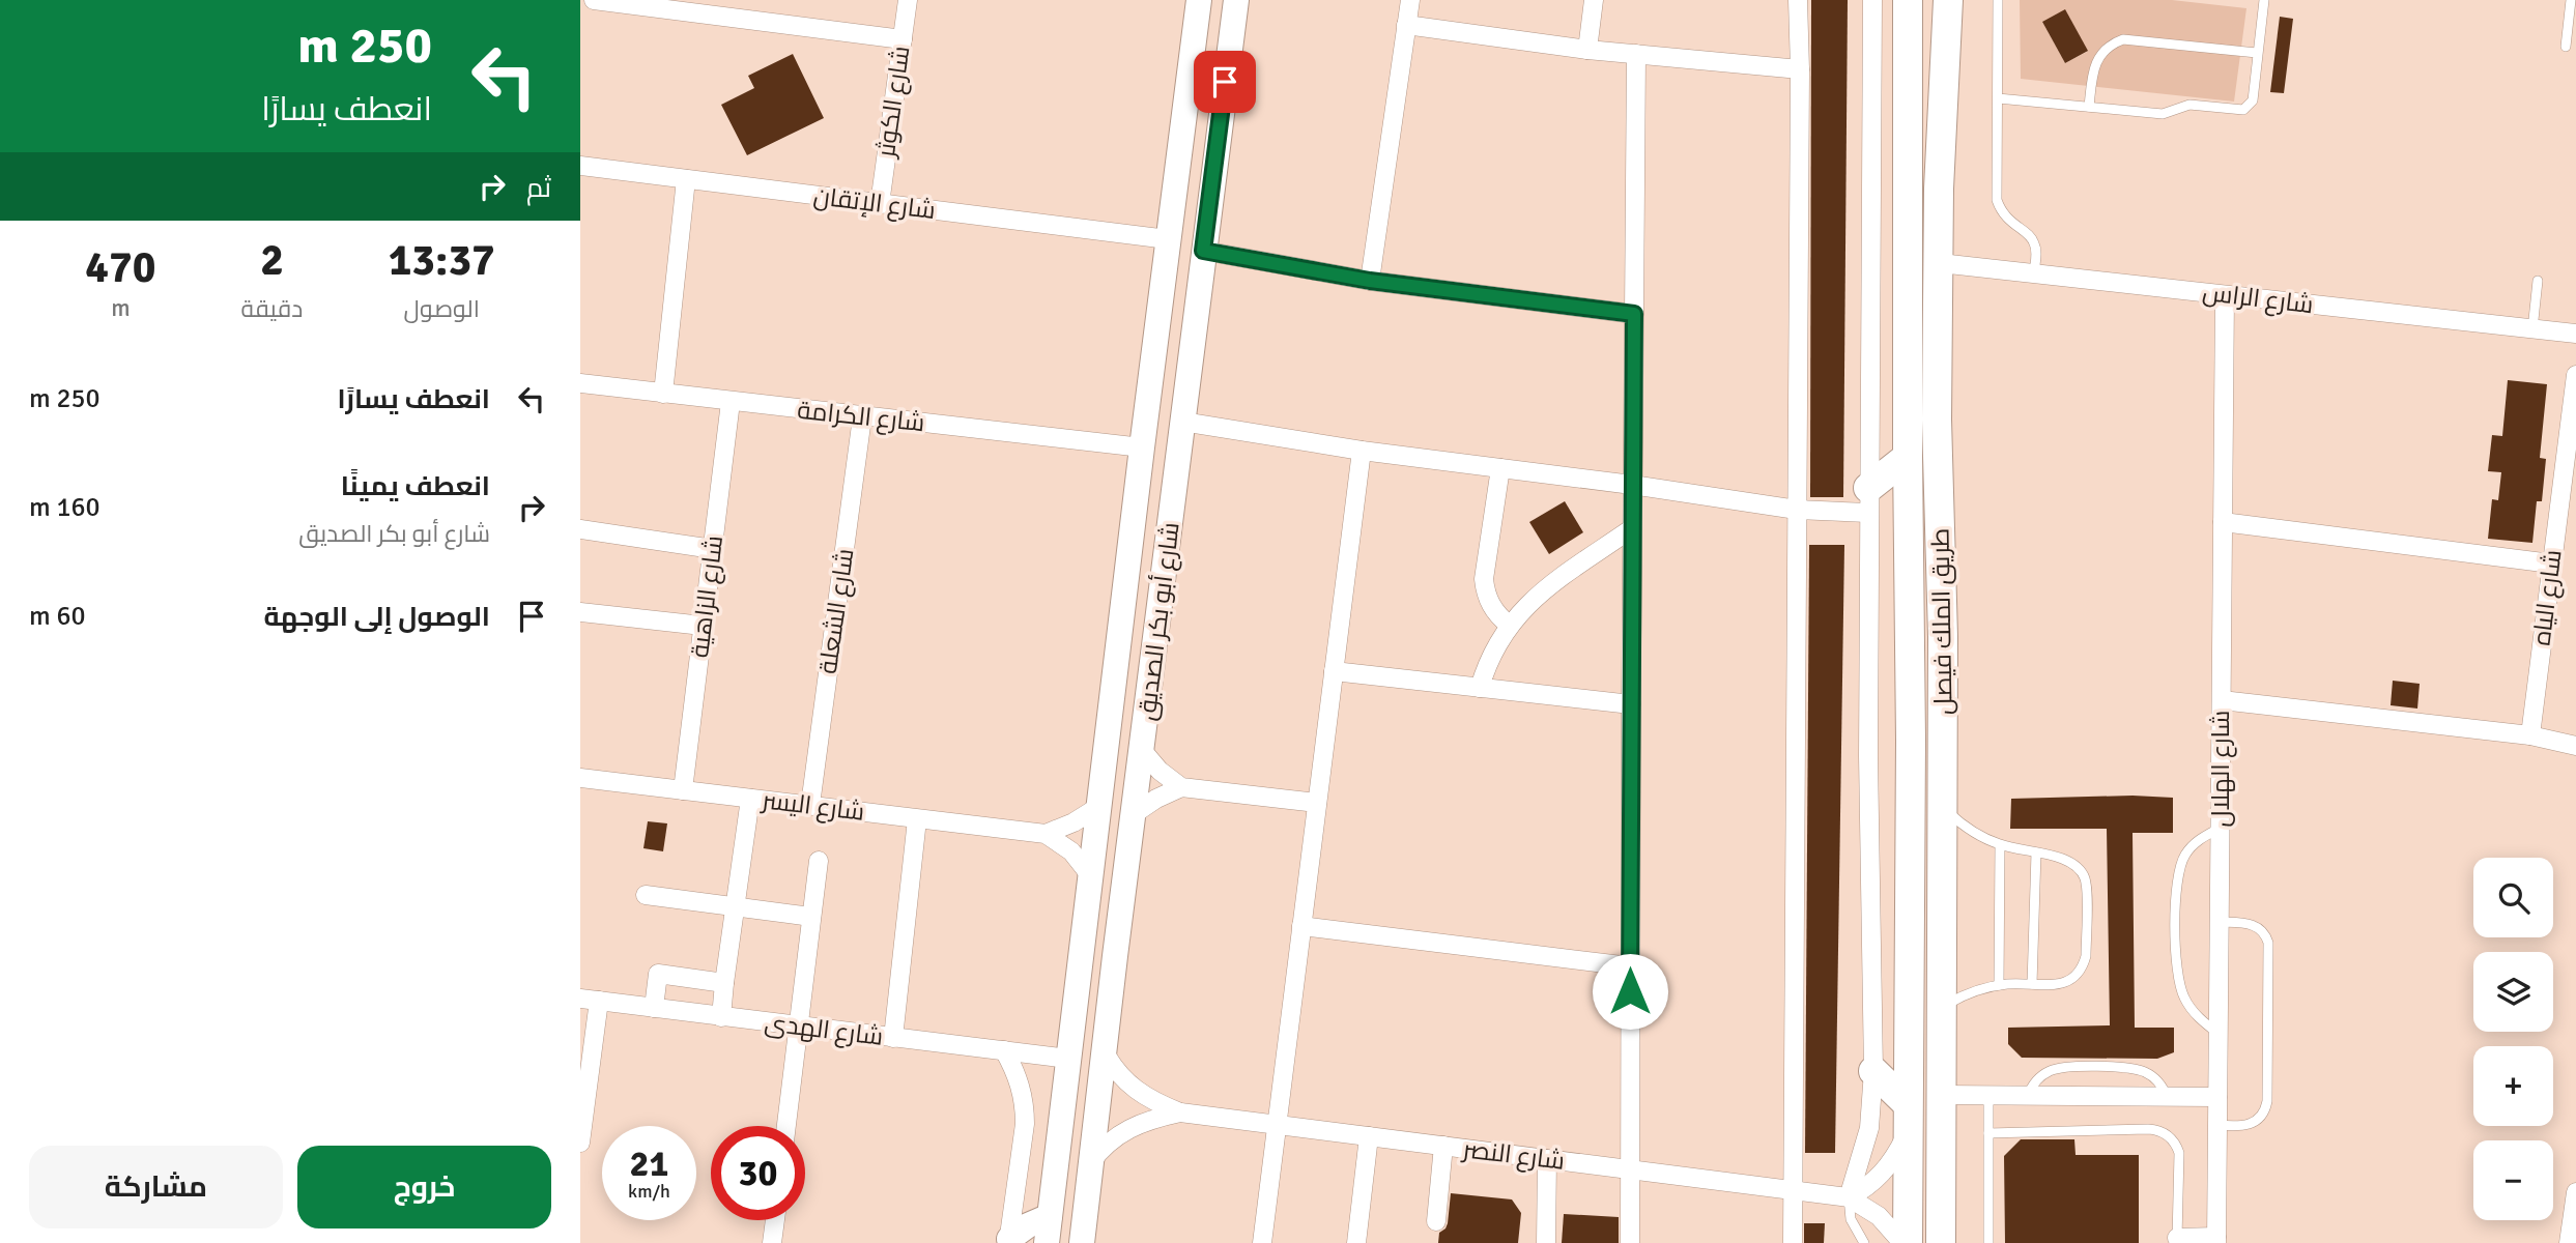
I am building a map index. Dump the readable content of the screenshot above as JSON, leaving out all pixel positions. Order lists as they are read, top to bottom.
{
  "streets": {
    "main road": ["طريق الملك فيصل"],
    "street": [
      "شارع الكوثر",
      "شارع الإتقان",
      "شارع الراس",
      "شارع الكرامة",
      "شارع الزاهية",
      "شارع الياه",
      "شارع الشعلة",
      "شارع أبو بكر الصديق",
      "شارع الهلال",
      "شارع اليسر",
      "شارع الهدى",
      "شارع النصر"
    ]
  },
  "crossings": [
    ["شارع الكوثر", "شارع الإتقان"],
    ["شارع الإتقان", "شارع أبو بكر الصديق"],
    ["شارع الراس", "طريق الملك فيصل"],
    ["شارع الراس", "شارع الهلال"],
    ["شارع الكرامة", "شارع الزاهية"],
    ["شارع الكرامة", "شارع الشعلة"],
    ["شارع الكرامة", "شارع أبو بكر الصديق"],
    ["شارع الزاهية", "شارع اليسر"],
    ["شارع الشعلة", "شارع اليسر"],
    ["شارع أبو بكر الصديق", "شارع الهدى"],
    ["شارع أبو بكر الصديق", "شارع النصر"],
    ["طريق الملك فيصل", "شارع النصر"]
  ],
  "page": {
    "turn": ["250 m", "انعطف يسارًا"],
    "then": "ثم",
    "eta": [
      "13:37",
      "الوصول",
      "2",
      "دقيقة",
      "470",
      "m"
    ],
    "list": [
      {
        "name": "انعطف يسارًا",
        "value": "250 m"
      },
      {
        "name": "انعطف يمينًا",
        "note": "شارع أبو بكر الصديق",
        "value": "160 m"
      },
      {
        "name": "الوصول إلى الوجهة",
        "value": "60 m"
      }
    ],
    "map_buttons": ["+", "−"],
    "speed": "21 km/h",
    "limit": "30",
    "buttons": ["خروج", "مشاركة"]
  }
}
